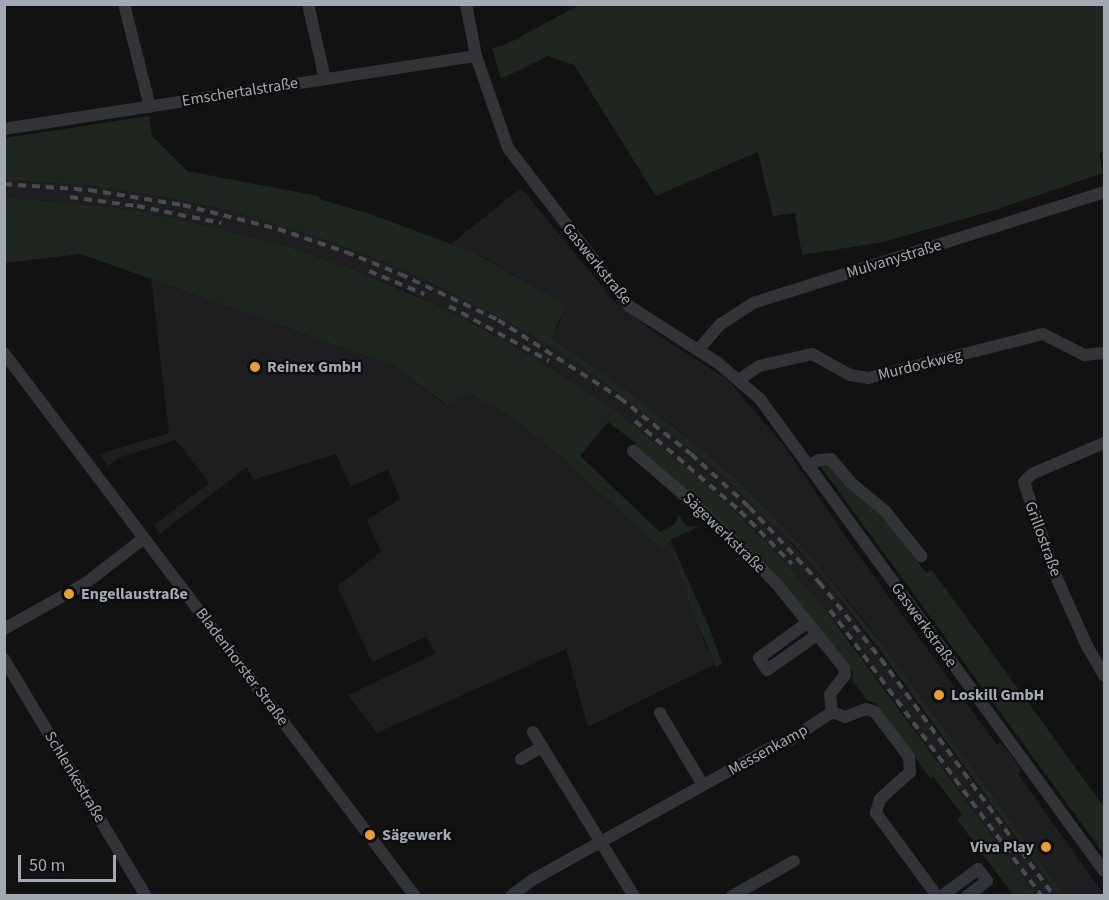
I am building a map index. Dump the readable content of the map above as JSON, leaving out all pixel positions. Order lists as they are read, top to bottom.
{
  "streets": {
    "street": [
      "Emschertalstraße",
      "Mulvanystraße",
      "Gaswerkstraße",
      "Murdockweg",
      "Sägewerkstraße",
      "Grillostraße",
      "Bladenhorster Straße",
      "Messenkamp",
      "Schlenkestraße"
    ]
  },
  "crossings": [
    ["Emschertalstraße", "Gaswerkstraße"],
    ["Mulvanystraße", "Gaswerkstraße"],
    ["Gaswerkstraße", "Murdockweg"],
    ["Sägewerkstraße", "Messenkamp"]
  ],
  "places": [
    "Reinex GmbH",
    "Engellaustraße",
    "Loskill GmbH",
    "Sägewerk",
    "Viva Play"
  ],
  "scale_bar": "50 m"
}
